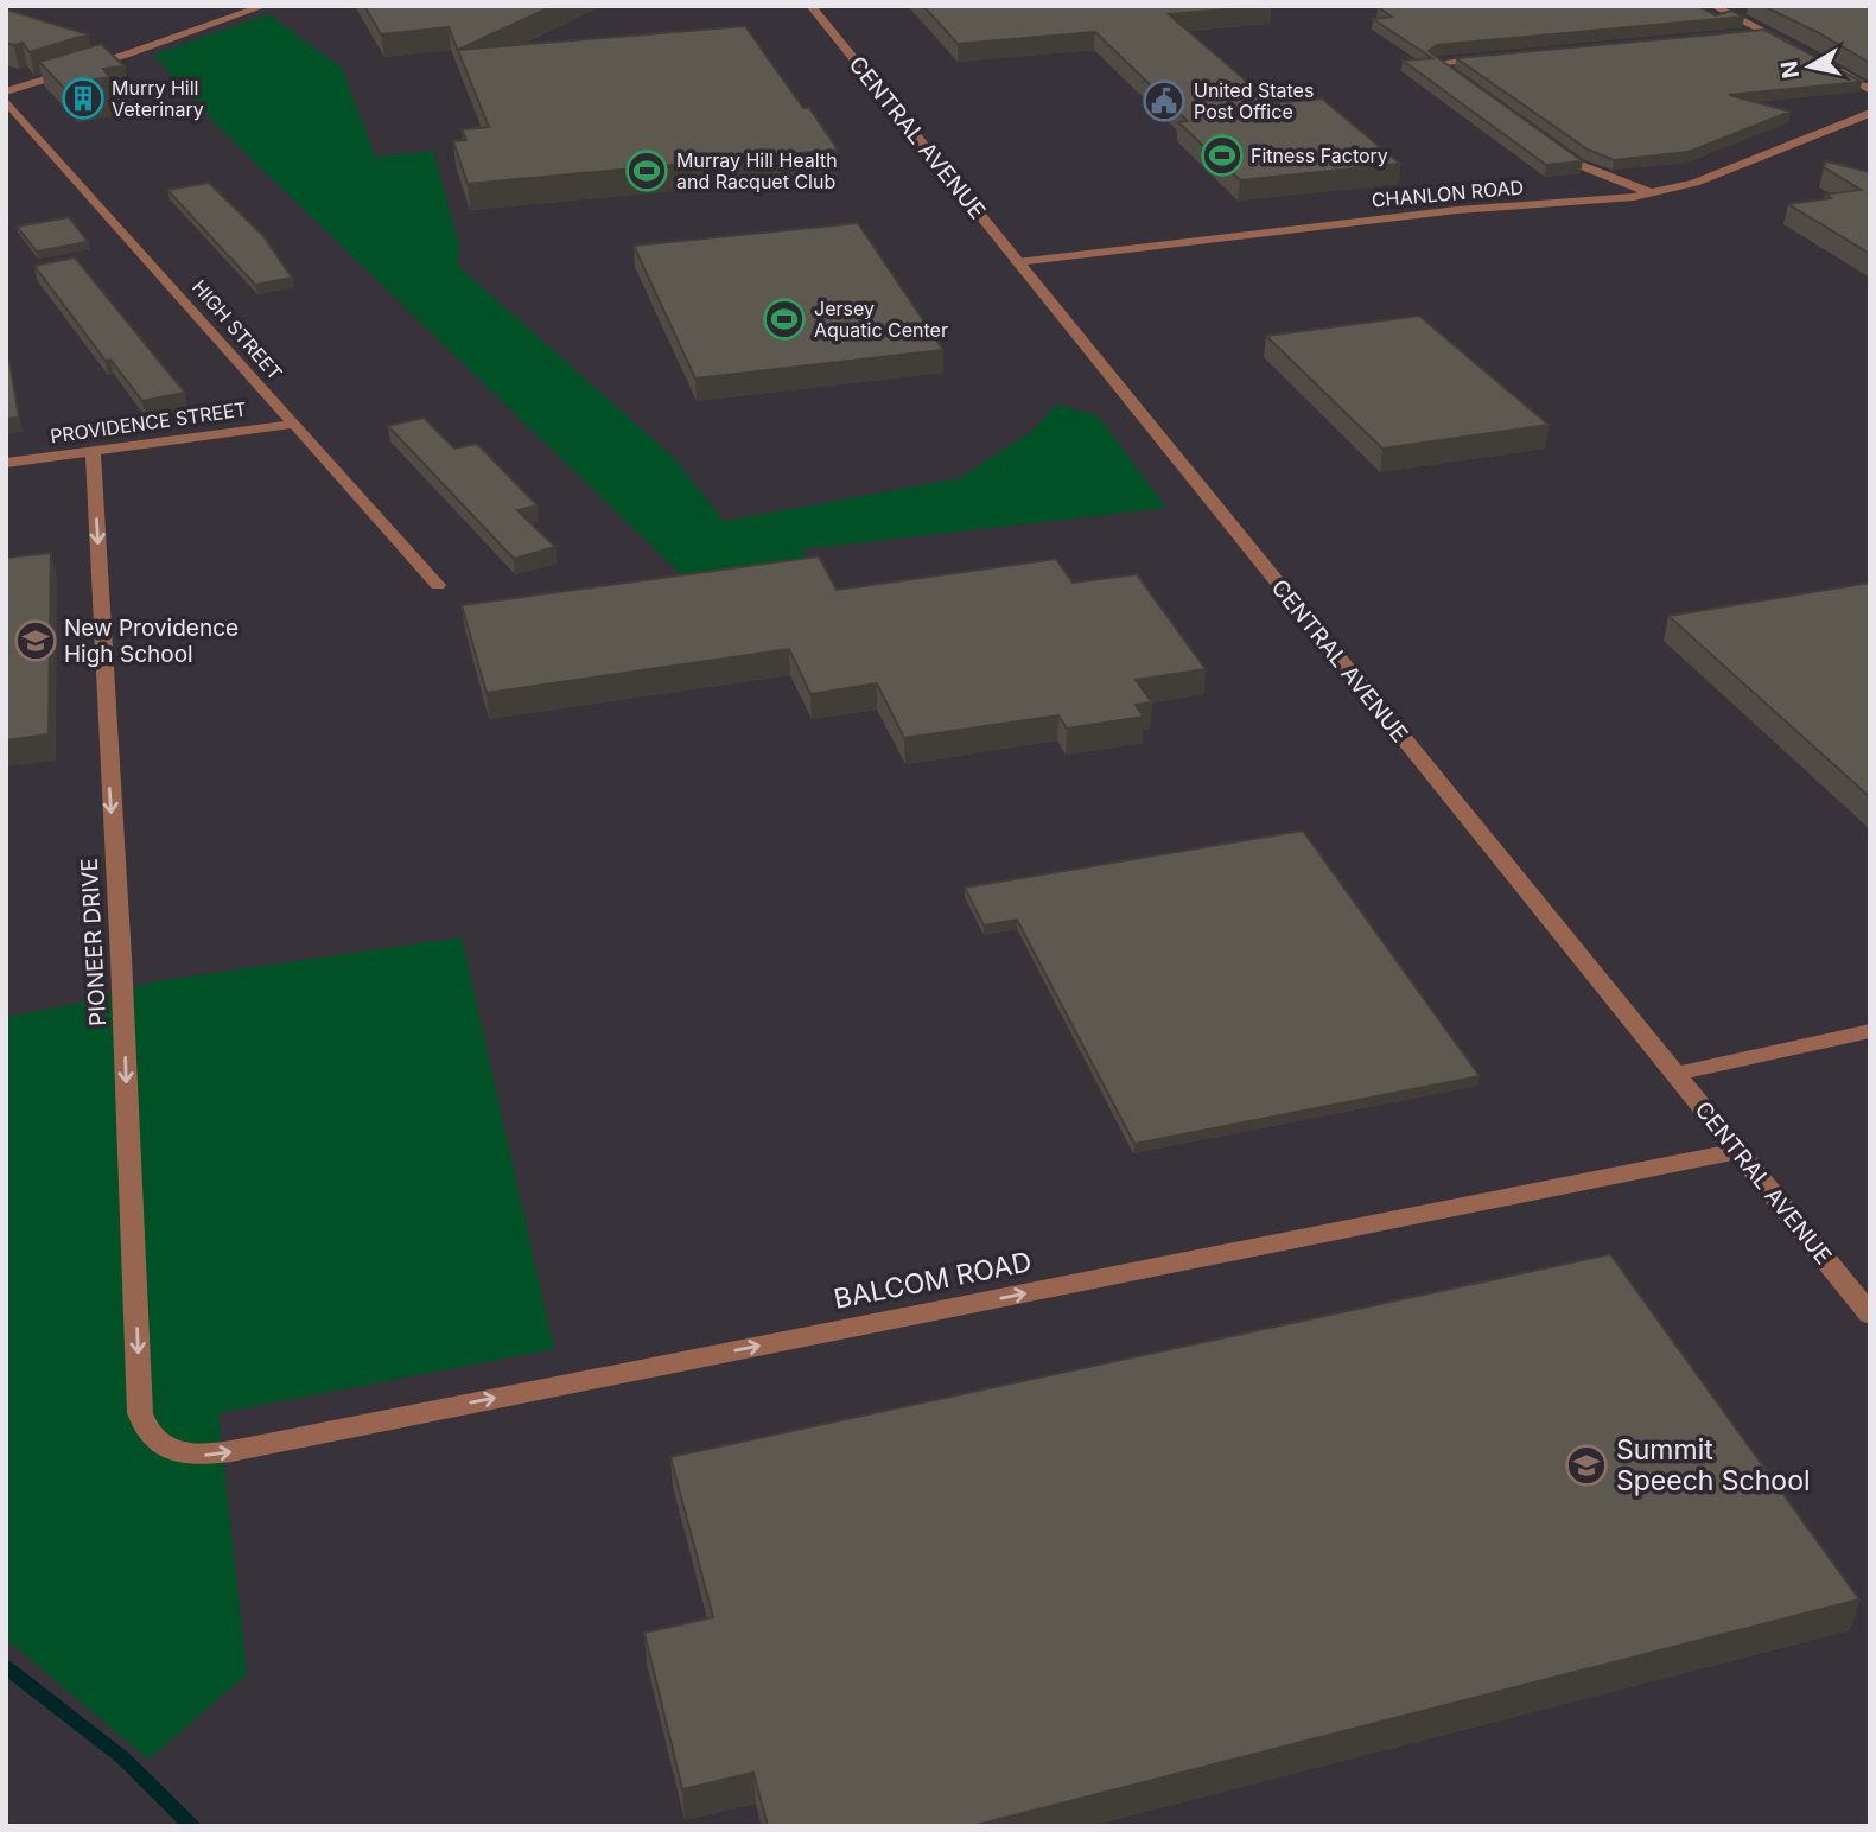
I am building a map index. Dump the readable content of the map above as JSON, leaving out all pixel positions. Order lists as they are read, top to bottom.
{
  "streets": {
    "street": [
      "CENTRAL AVENUE",
      "CHANLON ROAD",
      "HIGH STREET",
      "PROVIDENCE STREET",
      "PIONEER DRIVE",
      "BALCOM ROAD"
    ]
  },
  "crossings": [
    ["CENTRAL AVENUE", "CHANLON ROAD"],
    ["CENTRAL AVENUE", "BALCOM ROAD"],
    ["HIGH STREET", "PROVIDENCE STREET"],
    ["PROVIDENCE STREET", "PIONEER DRIVE"],
    ["PIONEER DRIVE", "BALCOM ROAD"]
  ],
  "one_way": ["PIONEER DRIVE", "BALCOM ROAD"],
  "places": {
    "building": ["Murry Hill Veterinary"],
    "public building": ["United States Post Office"],
    "sports": ["Fitness Factory", "Murray Hill Health and Racquet Club", "Jersey Aquatic Center"],
    "school or university": ["New Providence High School", "Summit Speech School"]
  },
  "north": "left"
}
